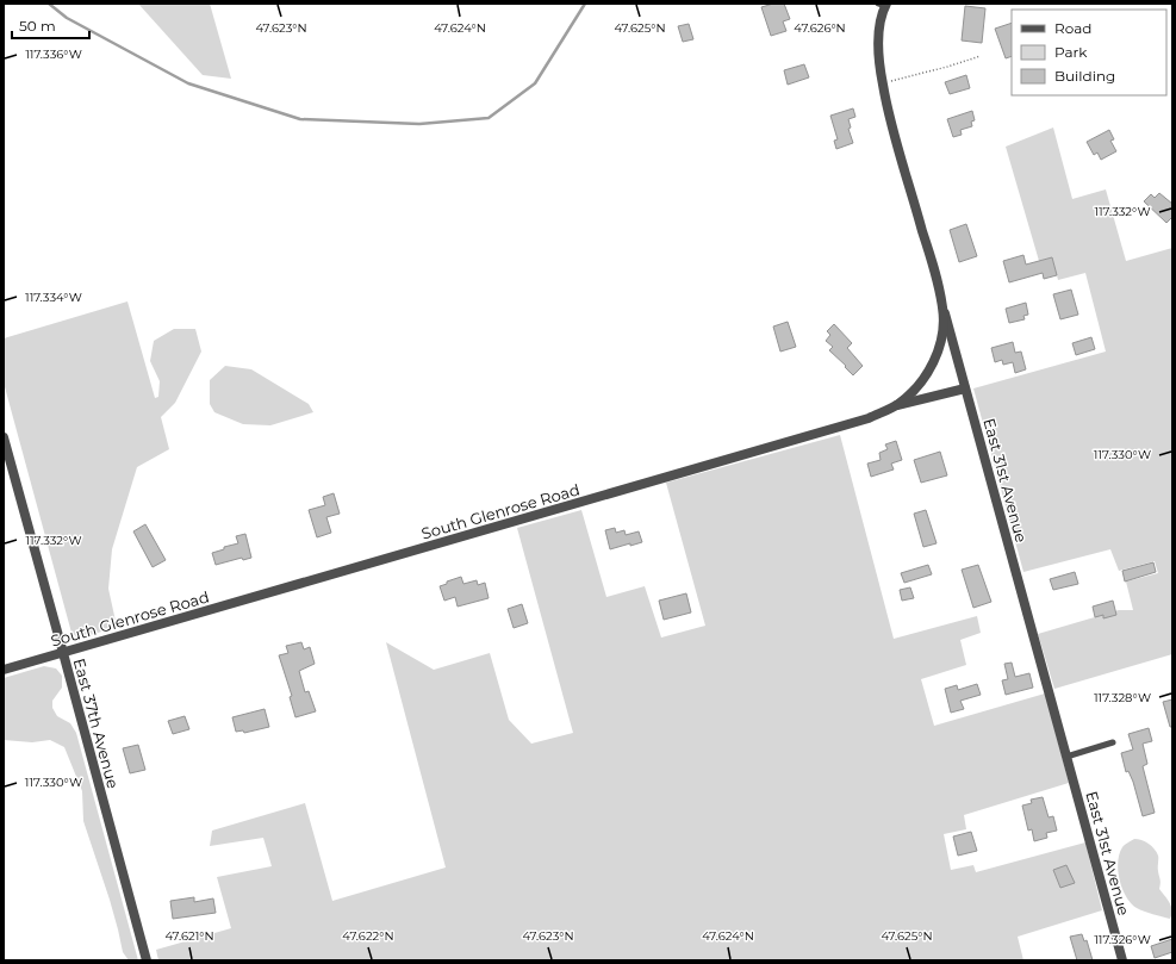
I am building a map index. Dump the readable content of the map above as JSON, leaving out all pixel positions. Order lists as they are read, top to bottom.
{
  "streets": {
    "street": ["East 31st Avenue", "South Glenrose Road", "East 37th Avenue"]
  },
  "crossings": [
    ["East 31st Avenue", "South Glenrose Road"],
    ["South Glenrose Road", "East 37th Avenue"]
  ],
  "legend": ["Road", "Park", "Building"],
  "scale_bar": "50 m",
  "coordinates": [
    "47.623°N",
    "47.624°N",
    "47.625°N",
    "47.626°N",
    "117.336°W",
    "117.332°W",
    "117.334°W",
    "117.330°W",
    "117.328°W",
    "47.621°N",
    "47.622°N",
    "117.326°W"
  ]
}
